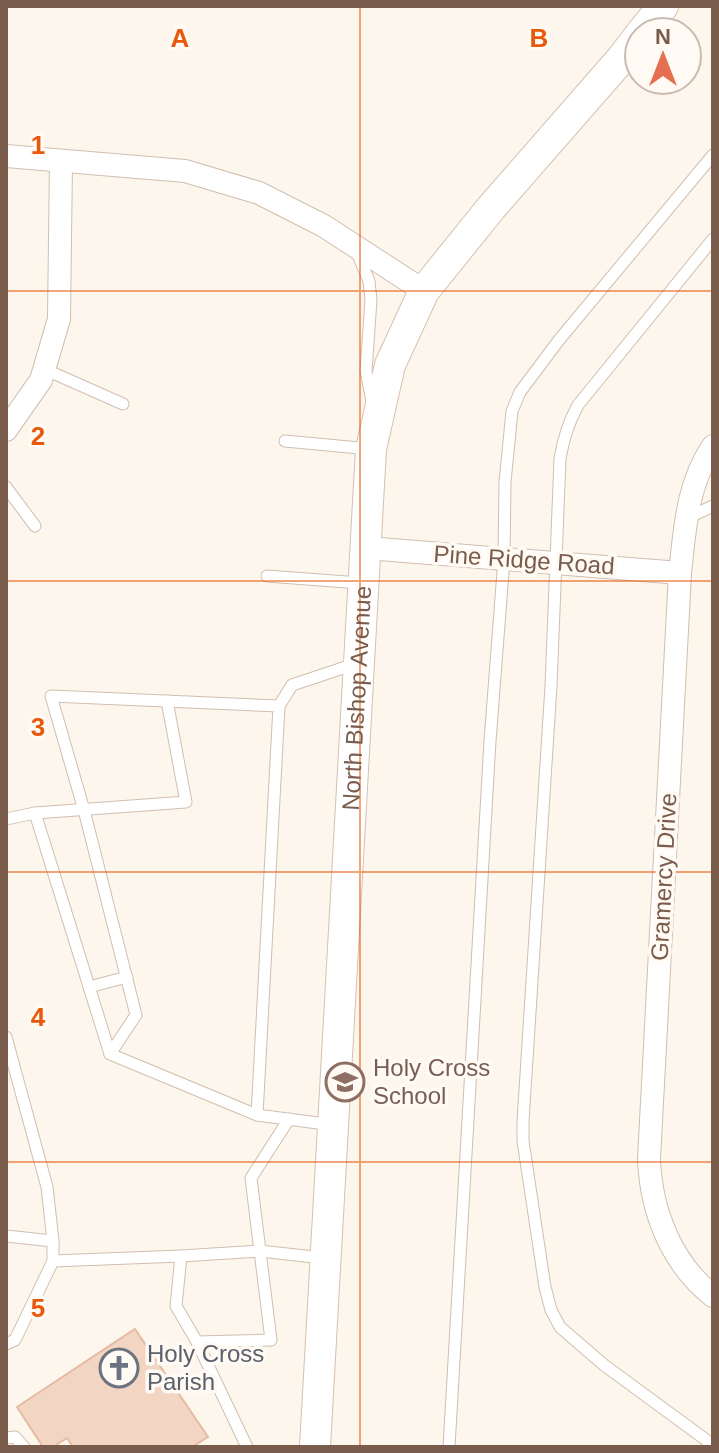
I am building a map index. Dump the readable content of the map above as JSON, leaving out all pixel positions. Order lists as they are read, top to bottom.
{
  "streets": {
    "main road": ["North Bishop Avenue"],
    "street": ["Pine Ridge Road", "Gramercy Drive"]
  },
  "crossings": [
    ["Pine Ridge Road", "North Bishop Avenue"],
    ["Pine Ridge Road", "Gramercy Drive"]
  ],
  "places": {
    "school or university": ["Holy Cross School"],
    "church": ["Holy Cross Parish"]
  },
  "north": "top",
  "grid": {
    "columns": ["A", "B"],
    "rows": [
      "1",
      "2",
      "3",
      "4",
      "5"
    ]
  }
}
